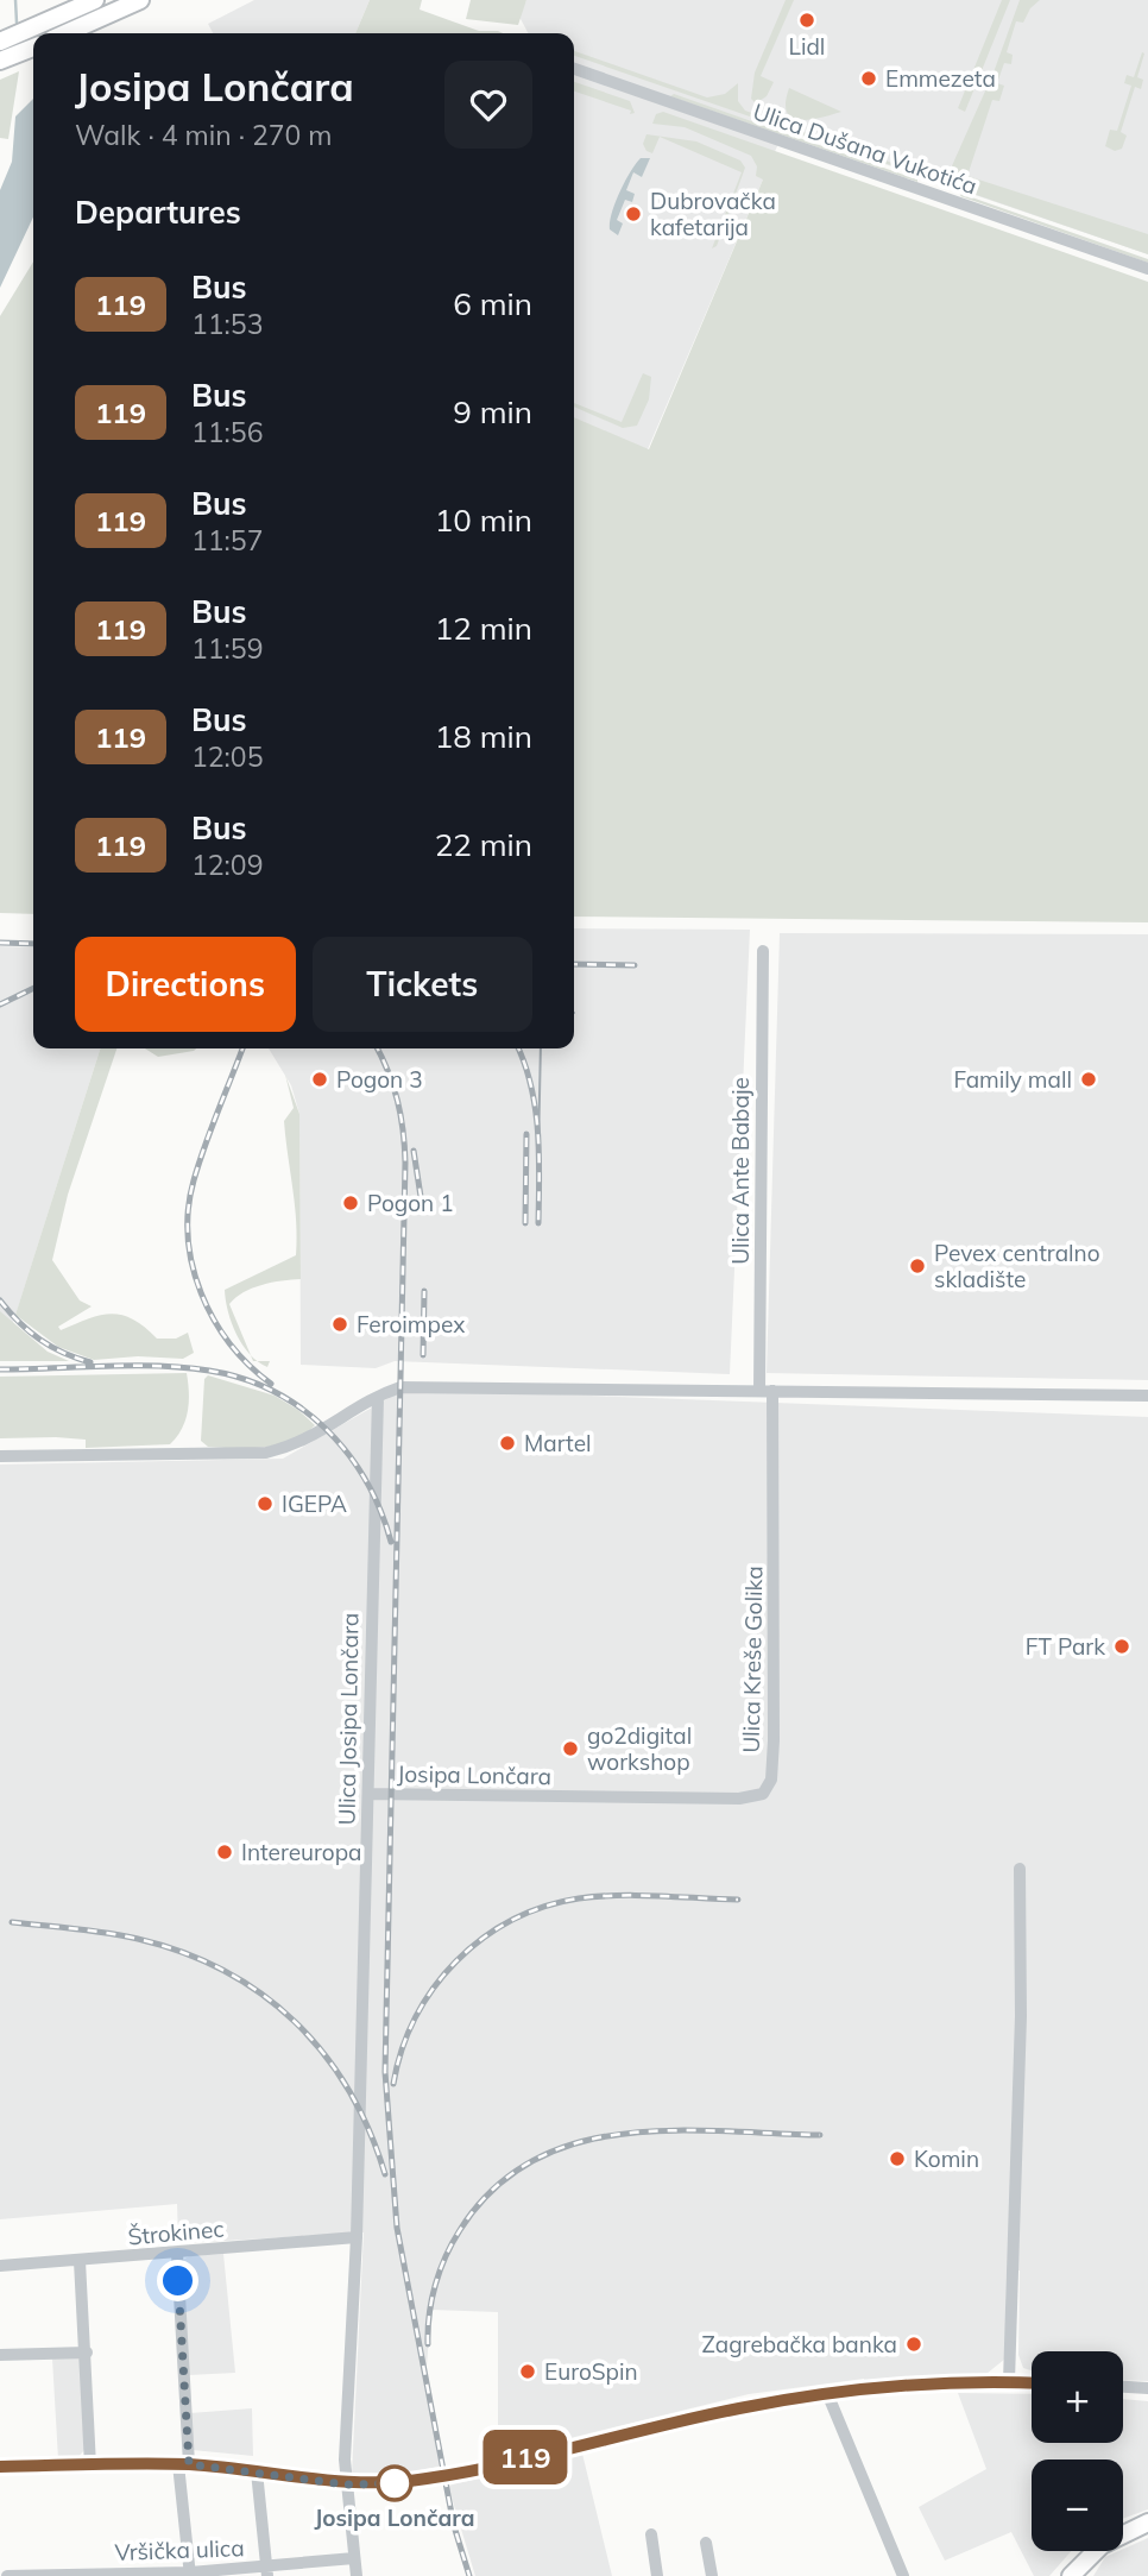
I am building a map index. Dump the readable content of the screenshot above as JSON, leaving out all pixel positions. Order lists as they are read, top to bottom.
{
  "streets": {
    "street": [
      "Ulica Dušana Vukotića",
      "Ulica Ante Babaje",
      "Ulica Kreše Golika",
      "Ulica Josipa Lončara",
      "Josipa Lončara",
      "Štrokinec",
      "Vršička ulica"
    ]
  },
  "crossings": [
    ["Ulica Ante Babaje", "Ulica Kreše Golika"],
    ["Ulica Kreše Golika", "Josipa Lončara"],
    ["Ulica Josipa Lončara", "Josipa Lončara"],
    ["Ulica Josipa Lončara", "Štrokinec"],
    ["Ulica Josipa Lončara", "Vršička ulica"]
  ],
  "places": [
    "Lidl",
    "Emmezeta",
    "Dubrovačka kafetarija",
    "Pogon 3",
    "Family mall",
    "Pogon 1",
    "Pevex centralno skladište",
    "Feroimpex",
    "Martel",
    "IGEPA",
    "FT Park",
    "go2digital workshop",
    "Intereuropa",
    "Komin",
    "Zagrebačka banka",
    "EuroSpin",
    "Josipa Lončara"
  ],
  "lines": ["bus line 119"],
  "page": {
    "on_map": "119",
    "heading": [
      ["Josipa Lončara", "Walk · 4 min · 270 m"],
      "Departures"
    ],
    "list": [
      {
        "mark": "119",
        "name": "Bus",
        "note": "11:53",
        "value": "6 min"
      },
      {
        "mark": "119",
        "name": "Bus",
        "note": "11:56",
        "value": "9 min"
      },
      {
        "mark": "119",
        "name": "Bus",
        "note": "11:57",
        "value": "10 min"
      },
      {
        "mark": "119",
        "name": "Bus",
        "note": "11:59",
        "value": "12 min"
      },
      {
        "mark": "119",
        "name": "Bus",
        "note": "12:05",
        "value": "18 min"
      },
      {
        "mark": "119",
        "name": "Bus",
        "note": "12:09",
        "value": "22 min"
      }
    ],
    "buttons": ["Directions", "Tickets"],
    "map_buttons": ["+", "−"]
  }
}
